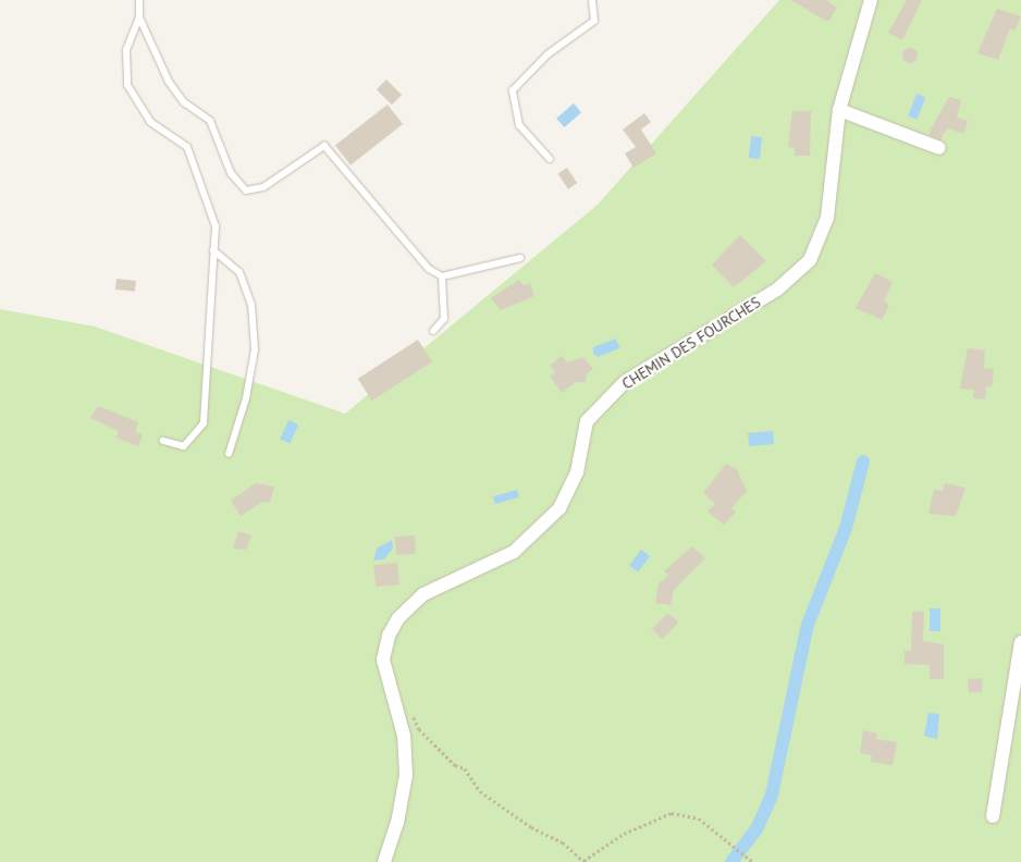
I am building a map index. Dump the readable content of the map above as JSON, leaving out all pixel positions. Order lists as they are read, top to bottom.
{
  "streets": {
    "street": ["CHEMIN DES FOURCHES"]
  }
}
